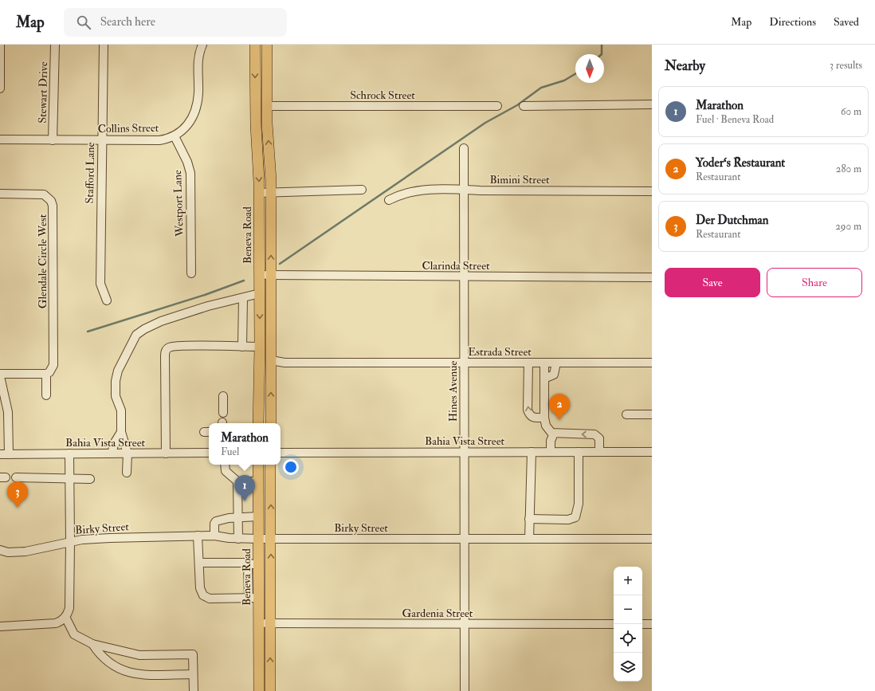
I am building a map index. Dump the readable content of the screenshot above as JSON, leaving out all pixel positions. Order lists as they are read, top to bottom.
{
  "streets": {
    "main road": ["Beneva Road"],
    "street": [
      "Stewart Drive",
      "Schrock Street",
      "Collins Street",
      "Stafford Lane",
      "Bimini Street",
      "Westport Lane",
      "Glendale Circle West",
      "Clarinda Street",
      "Estrada Street",
      "Hines Avenue",
      "Bahia Vista Street",
      "Birky Street",
      "Gardenia Street"
    ]
  },
  "crossings": [
    ["Stewart Drive", "Collins Street"],
    ["Collins Street", "Stafford Lane"],
    ["Collins Street", "Westport Lane"],
    ["Bimini Street", "Hines Avenue"],
    ["Beneva Road", "Clarinda Street"],
    ["Beneva Road", "Birky Street"],
    ["Beneva Road", "Gardenia Street"],
    ["Clarinda Street", "Hines Avenue"],
    ["Estrada Street", "Hines Avenue"],
    ["Hines Avenue", "Bahia Vista Street"],
    ["Hines Avenue", "Birky Street"],
    ["Hines Avenue", "Gardenia Street"]
  ],
  "north": "bottom",
  "page": {
    "header": "Map",
    "search": "Search here",
    "nav": ["Map", "Directions", "Saved"],
    "heading": ["Nearby", "3 results"],
    "list": [
      {
        "mark": "1",
        "name": "Marathon",
        "note": "Fuel · Beneva Road",
        "value": "60 m"
      },
      {
        "mark": "2",
        "name": "Yoder‘s Restaurant",
        "note": "Restaurant",
        "value": "280 m"
      },
      {
        "mark": "3",
        "name": "Der Dutchman",
        "note": "Restaurant",
        "value": "290 m"
      }
    ],
    "buttons": ["Save", "Share"],
    "pins": ["2", "1", "3"],
    "popup": ["Marathon", "Fuel"],
    "map_buttons": ["+", "−"]
  }
}
